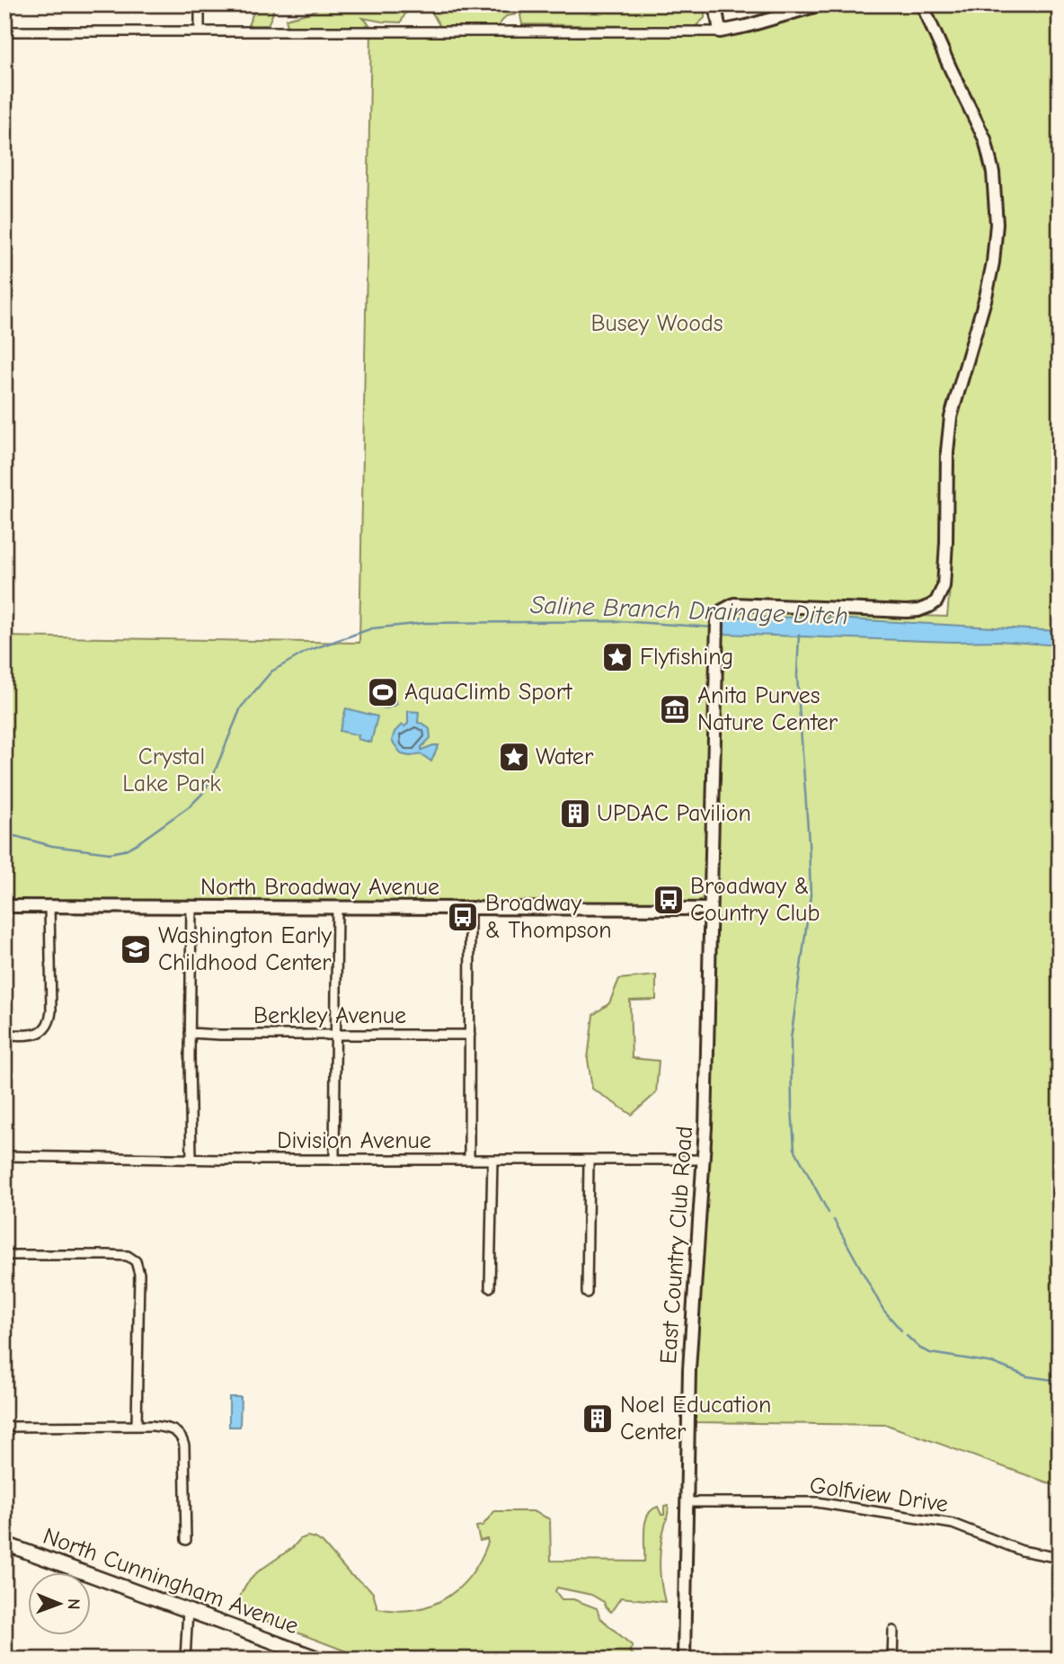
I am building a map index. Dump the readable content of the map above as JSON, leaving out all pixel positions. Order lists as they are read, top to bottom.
{
  "streets": {
    "main road": ["North Cunningham Avenue"],
    "street": [
      "North Broadway Avenue",
      "Berkley Avenue",
      "Division Avenue",
      "East Country Club Road",
      "Golfview Drive"
    ]
  },
  "crossings": [
    ["North Broadway Avenue", "East Country Club Road"],
    ["Division Avenue", "East Country Club Road"],
    ["East Country Club Road", "Golfview Drive"]
  ],
  "water": ["Saline Branch Drainage Ditch"],
  "parks": ["Busey Woods", "Crystal Lake Park"],
  "places": {
    "place": ["Flyfishing", "Water"],
    "sports": ["AquaClimb Sport"],
    "museum": ["Anita Purves Nature Center"],
    "building": ["UPDAC Pavilion", "Noel Education Center"],
    "bus stop": ["Broadway & Country Club", "Broadway & Thompson"],
    "school or university": ["Washington Early Childhood Center"]
  },
  "north": "right"
}
